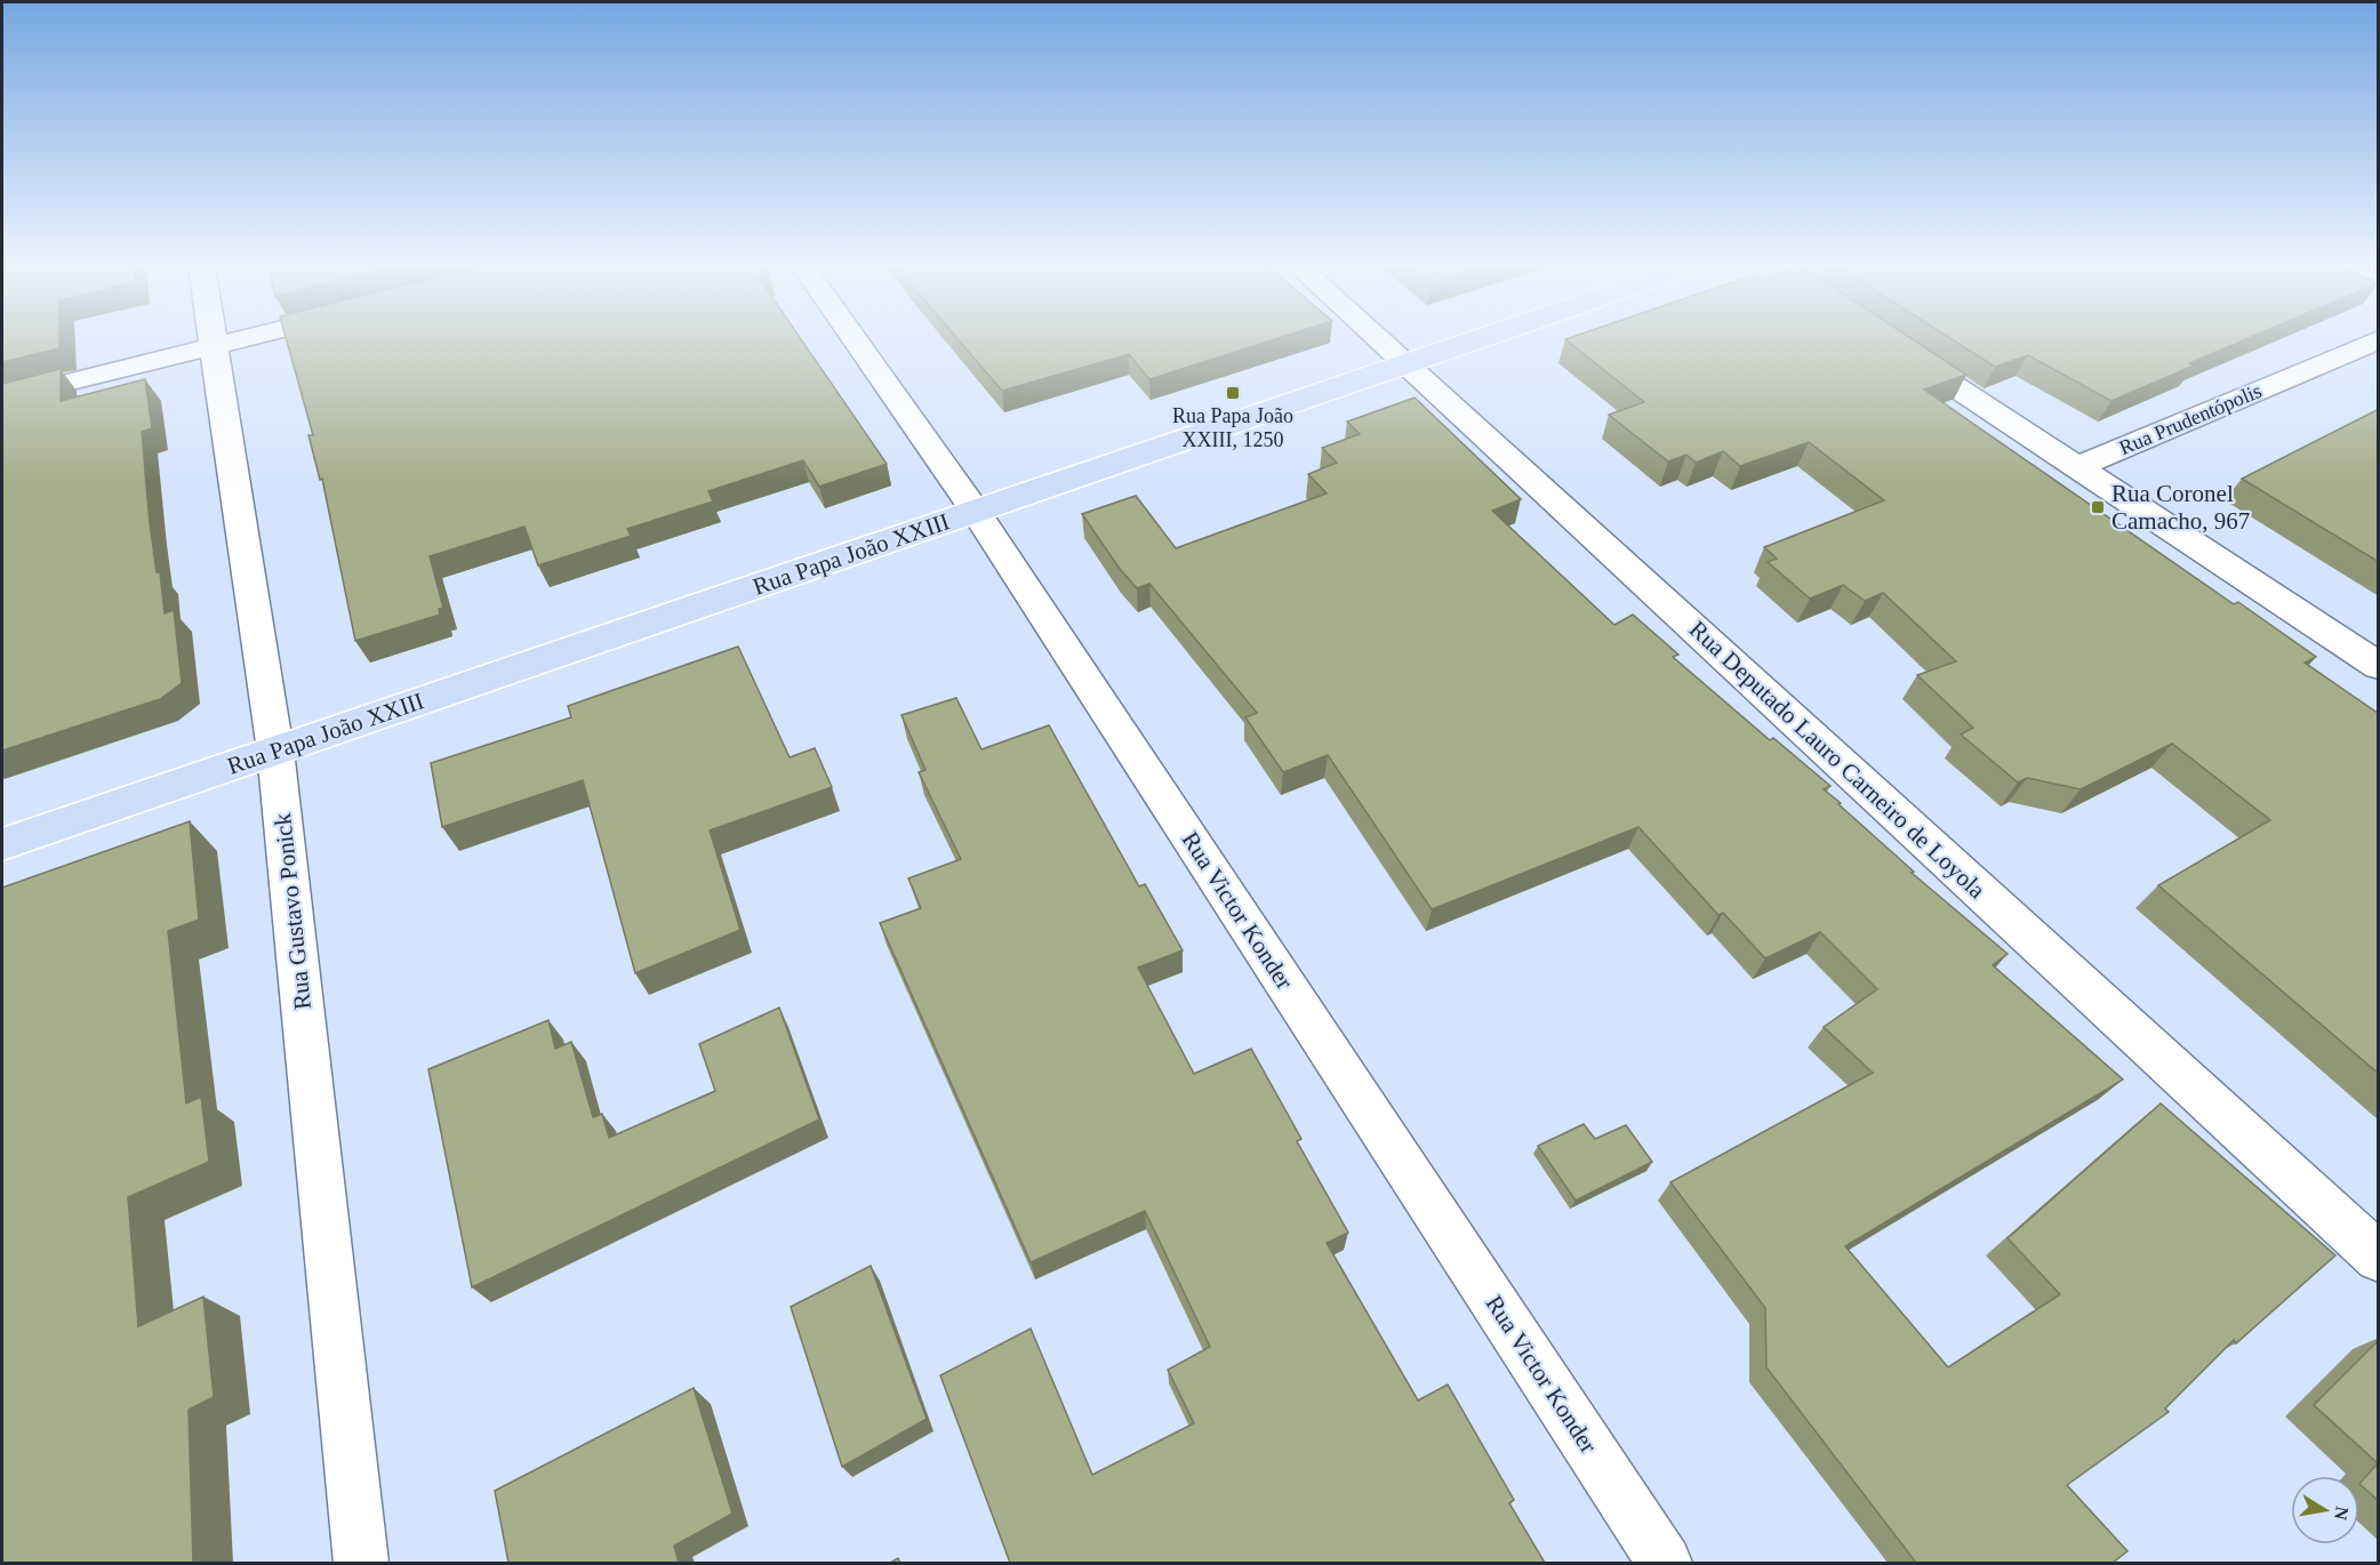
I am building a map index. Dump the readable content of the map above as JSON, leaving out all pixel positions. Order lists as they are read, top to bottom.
{
  "streets": {
    "main road": ["Rua Papa João XXIII"],
    "street": [
      "Rua Prudentópolis",
      "Rua Deputado Lauro Carneiro de Loyola",
      "Rua Victor Konder",
      "Rua Gustavo Ponick"
    ]
  },
  "crossings": [
    ["Rua Papa João XXIII", "Rua Deputado Lauro Carneiro de Loyola"],
    ["Rua Papa João XXIII", "Rua Victor Konder"],
    ["Rua Papa João XXIII", "Rua Gustavo Ponick"]
  ],
  "places": {
    "transit": ["Rua Papa João XXIII, 1250", "Rua Coronel Camacho, 967"]
  },
  "north": "right"
}
